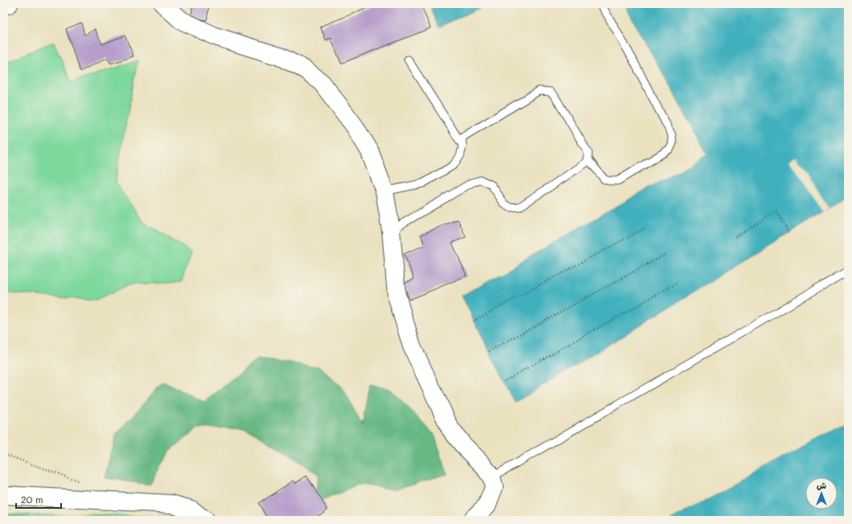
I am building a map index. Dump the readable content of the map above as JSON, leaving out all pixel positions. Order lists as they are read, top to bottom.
{
  "scale_bar": "20 m",
  "north": "top"
}
